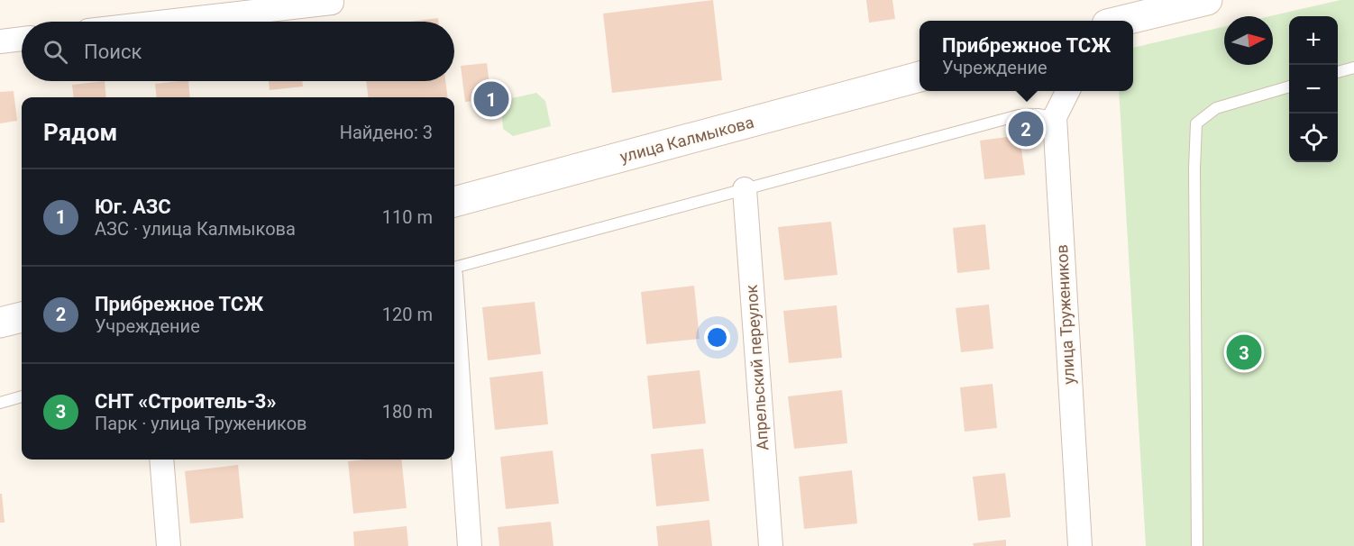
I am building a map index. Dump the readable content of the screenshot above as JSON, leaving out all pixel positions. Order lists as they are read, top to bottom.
{
  "streets": {
    "main road": ["улица Калмыкова"],
    "street": ["улица Тружеников", "Апрельский переулок"]
  },
  "north": "right",
  "page": {
    "map_buttons": ["+", "−"],
    "popup": ["Прибрежное ТСЖ", "Учреждение"],
    "search": "Поиск",
    "pins": ["1", "2", "3"],
    "heading": ["Рядом", "Найдено: 3"],
    "list": [
      {
        "mark": "1",
        "name": "Юг. АЗС",
        "note": "АЗС · улица Калмыкова",
        "value": "110 m"
      },
      {
        "mark": "2",
        "name": "Прибрежное ТСЖ",
        "note": "Учреждение",
        "value": "120 m"
      },
      {
        "mark": "3",
        "name": "СНТ «Строитель-3»",
        "note": "Парк · улица Тружеников",
        "value": "180 m"
      }
    ]
  }
}
